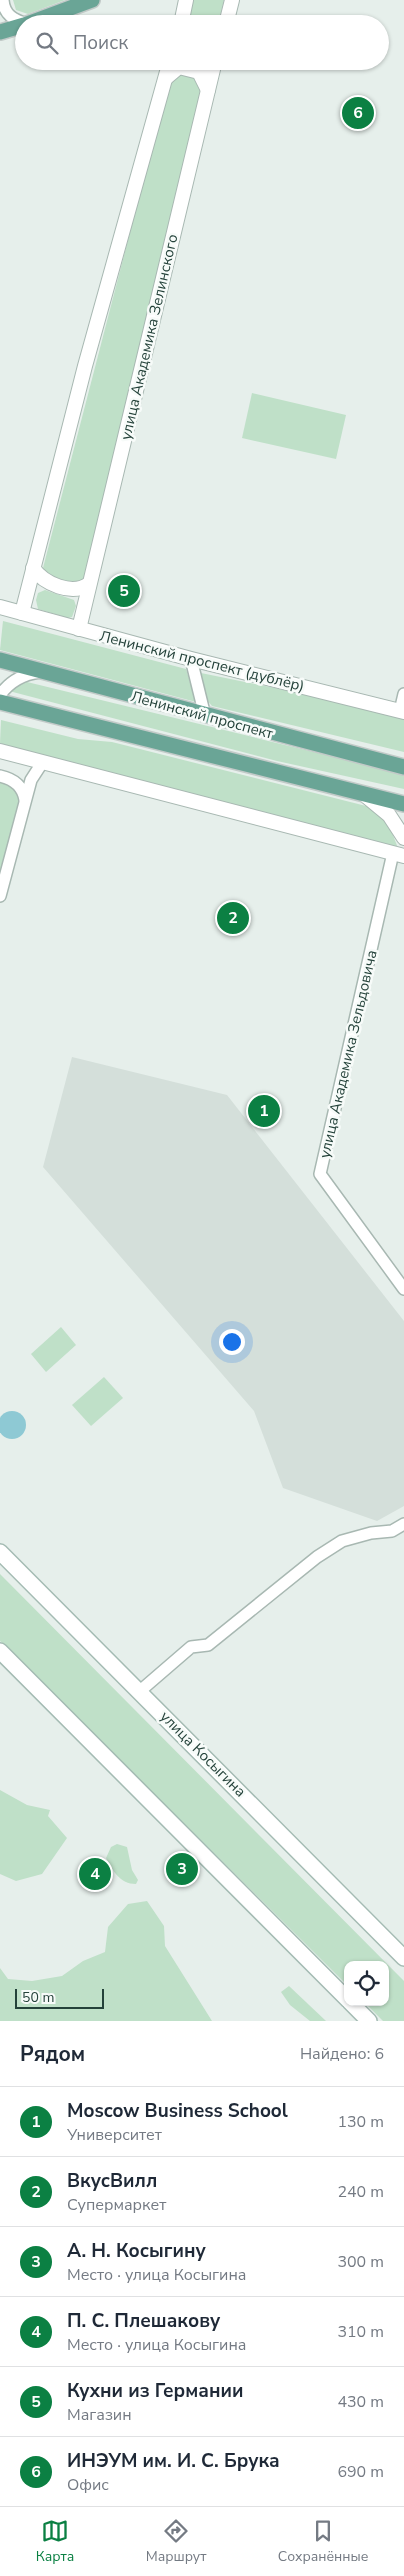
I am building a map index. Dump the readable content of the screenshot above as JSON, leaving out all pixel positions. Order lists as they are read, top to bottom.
{
  "streets": {
    "main road": ["Ленинский проспект", "улица Косыгина"],
    "street": ["улица Академика Зелинского", "Ленинский проспект (дублёр)", "улица Академика Зельдовича"]
  },
  "crossings": [
    ["улица Академика Зелинского", "Ленинский проспект (дублёр)"]
  ],
  "scale_bar": "50 m",
  "page": {
    "search": "Поиск",
    "pins": [
      "6",
      "5",
      "2",
      "1",
      "3",
      "4"
    ],
    "scale": "50 m",
    "heading": ["Рядом", "Найдено: 6"],
    "list": [
      {
        "mark": "1",
        "name": "Moscow Business School",
        "note": "Университет",
        "value": "130 m"
      },
      {
        "mark": "2",
        "name": "ВкусВилл",
        "note": "Супермаркет",
        "value": "240 m"
      },
      {
        "mark": "3",
        "name": "А. Н. Косыгину",
        "note": "Место · улица Косыгина",
        "value": "300 m"
      },
      {
        "mark": "4",
        "name": "П. С. Плешакову",
        "note": "Место · улица Косыгина",
        "value": "310 m"
      },
      {
        "mark": "5",
        "name": "Кухни из Германии",
        "note": "Магазин",
        "value": "430 m"
      },
      {
        "mark": "6",
        "name": "ИНЭУМ им. И. С. Брука",
        "note": "Офис",
        "value": "690 m"
      }
    ],
    "nav": ["Карта", "Маршрут", "Сохранённые"]
  }
}
